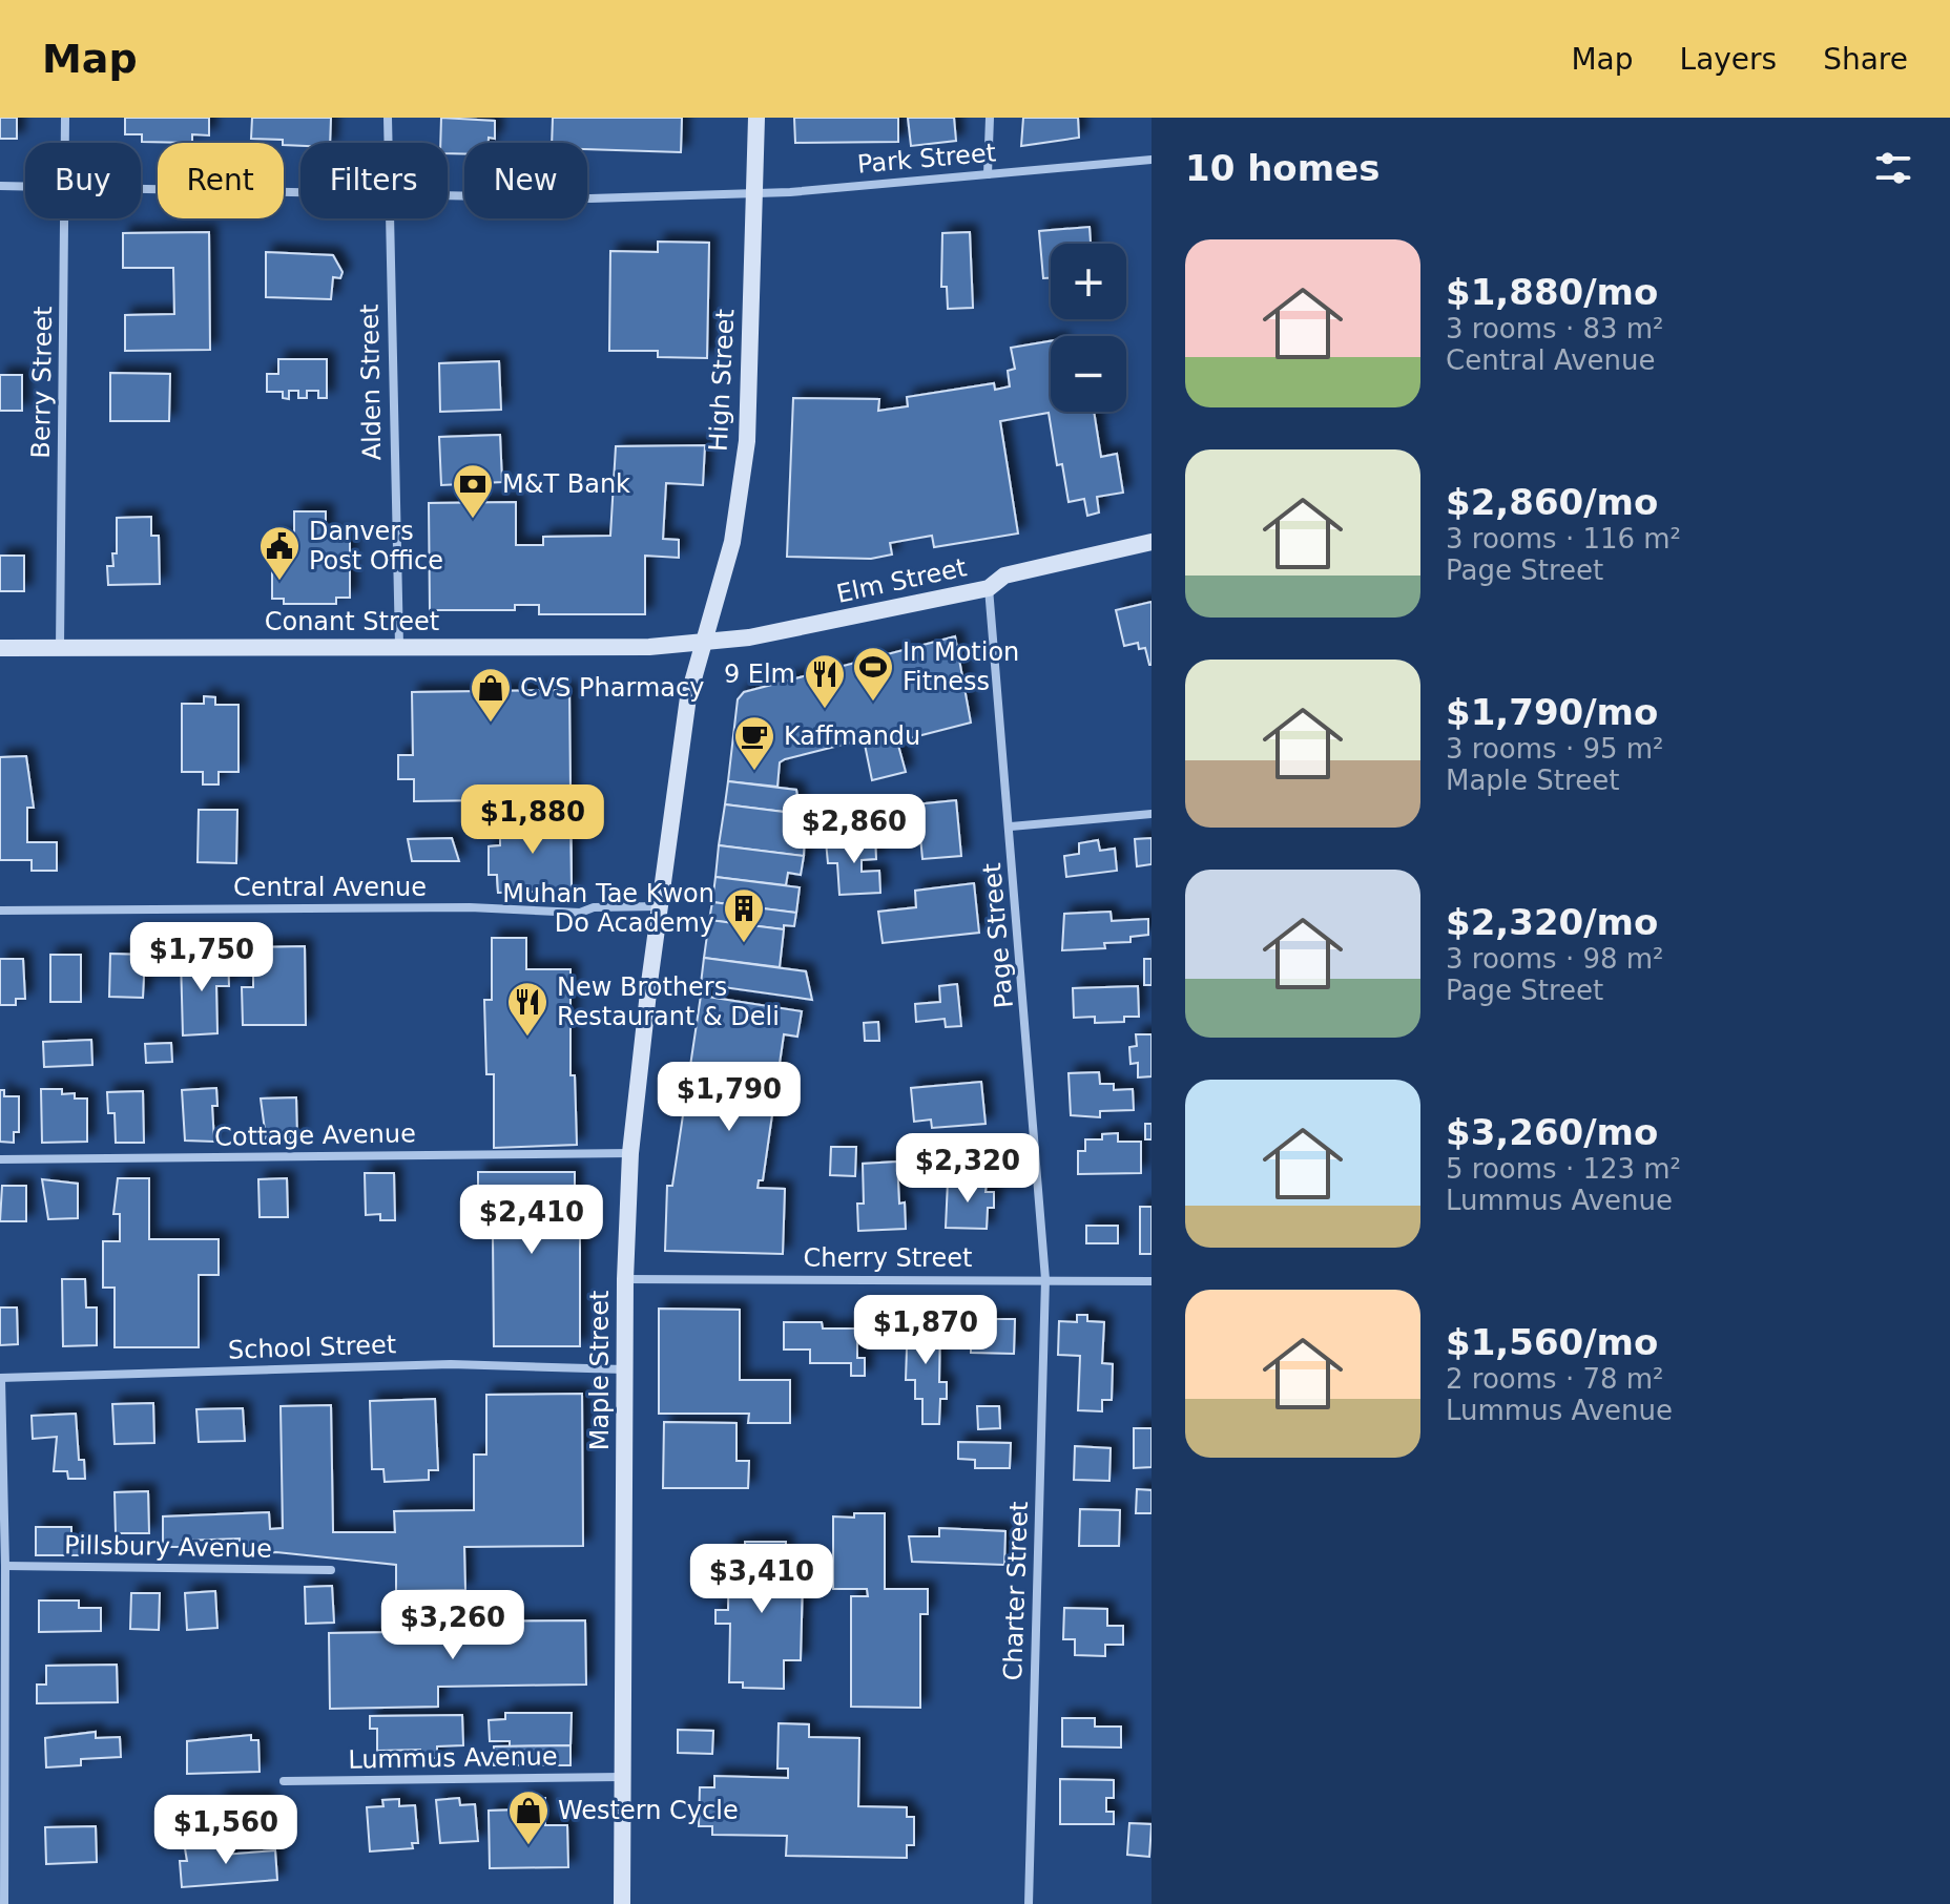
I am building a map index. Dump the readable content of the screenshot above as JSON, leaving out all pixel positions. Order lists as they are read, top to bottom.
{
  "streets": {
    "main road": [
      "High Street",
      "Elm Street",
      "Conant Street",
      "Maple Street"
    ],
    "street": [
      "Park Street",
      "Berry Street",
      "Alden Street",
      "Central Avenue",
      "Page Street",
      "Cottage Avenue",
      "Cherry Street",
      "School Street",
      "Pillsbury Avenue",
      "Charter Street",
      "Lummus Avenue"
    ]
  },
  "crossings": [
    ["Park Street", "High Street"],
    ["High Street", "Elm Street"],
    ["High Street", "Conant Street"],
    ["High Street", "Maple Street"],
    ["Berry Street", "Conant Street"],
    ["Alden Street", "Conant Street"],
    ["Elm Street", "Conant Street"],
    ["Elm Street", "Page Street"],
    ["Elm Street", "Maple Street"],
    ["Conant Street", "Maple Street"],
    ["Central Avenue", "Maple Street"],
    ["Page Street", "Cherry Street"],
    ["Page Street", "Charter Street"],
    ["Cottage Avenue", "Maple Street"],
    ["Cherry Street", "Maple Street"],
    ["Cherry Street", "Charter Street"],
    ["School Street", "Maple Street"],
    ["Maple Street", "Lummus Avenue"]
  ],
  "places": {
    "bank": ["M&T Bank"],
    "public building": ["Danvers Post Office"],
    "sports": ["In Motion Fitness"],
    "restaurant": ["9 Elm", "New Brothers Restaurant & Deli"],
    "shop": ["CVS Pharmacy", "Western Cycle"],
    "cafe": ["Kaffmandu"],
    "building": ["Muhan Tae Kwon Do Academy"]
  },
  "page": {
    "header": "Map",
    "nav": ["Map", "Layers", "Share"],
    "heading": "10 homes",
    "chip": [
      "Buy",
      "Rent",
      "Filters",
      "New"
    ],
    "list": [
      {
        "name": "$1,880/mo",
        "note": "3 rooms · 83 m² · Central Avenue"
      },
      {
        "name": "$2,860/mo",
        "note": "3 rooms · 116 m² · Page Street"
      },
      {
        "name": "$1,790/mo",
        "note": "3 rooms · 95 m² · Maple Street"
      },
      {
        "name": "$2,320/mo",
        "note": "3 rooms · 98 m² · Page Street"
      },
      {
        "name": "$3,260/mo",
        "note": "5 rooms · 123 m² · Lummus Avenue"
      },
      {
        "name": "$1,560/mo",
        "note": "2 rooms · 78 m² · Lummus Avenue"
      }
    ],
    "map_buttons": ["+", "−"],
    "price": [
      "$1,880",
      "$2,860",
      "$1,750",
      "$1,790",
      "$2,320",
      "$2,410",
      "$1,870",
      "$3,410",
      "$3,260",
      "$1,560"
    ]
  }
}
